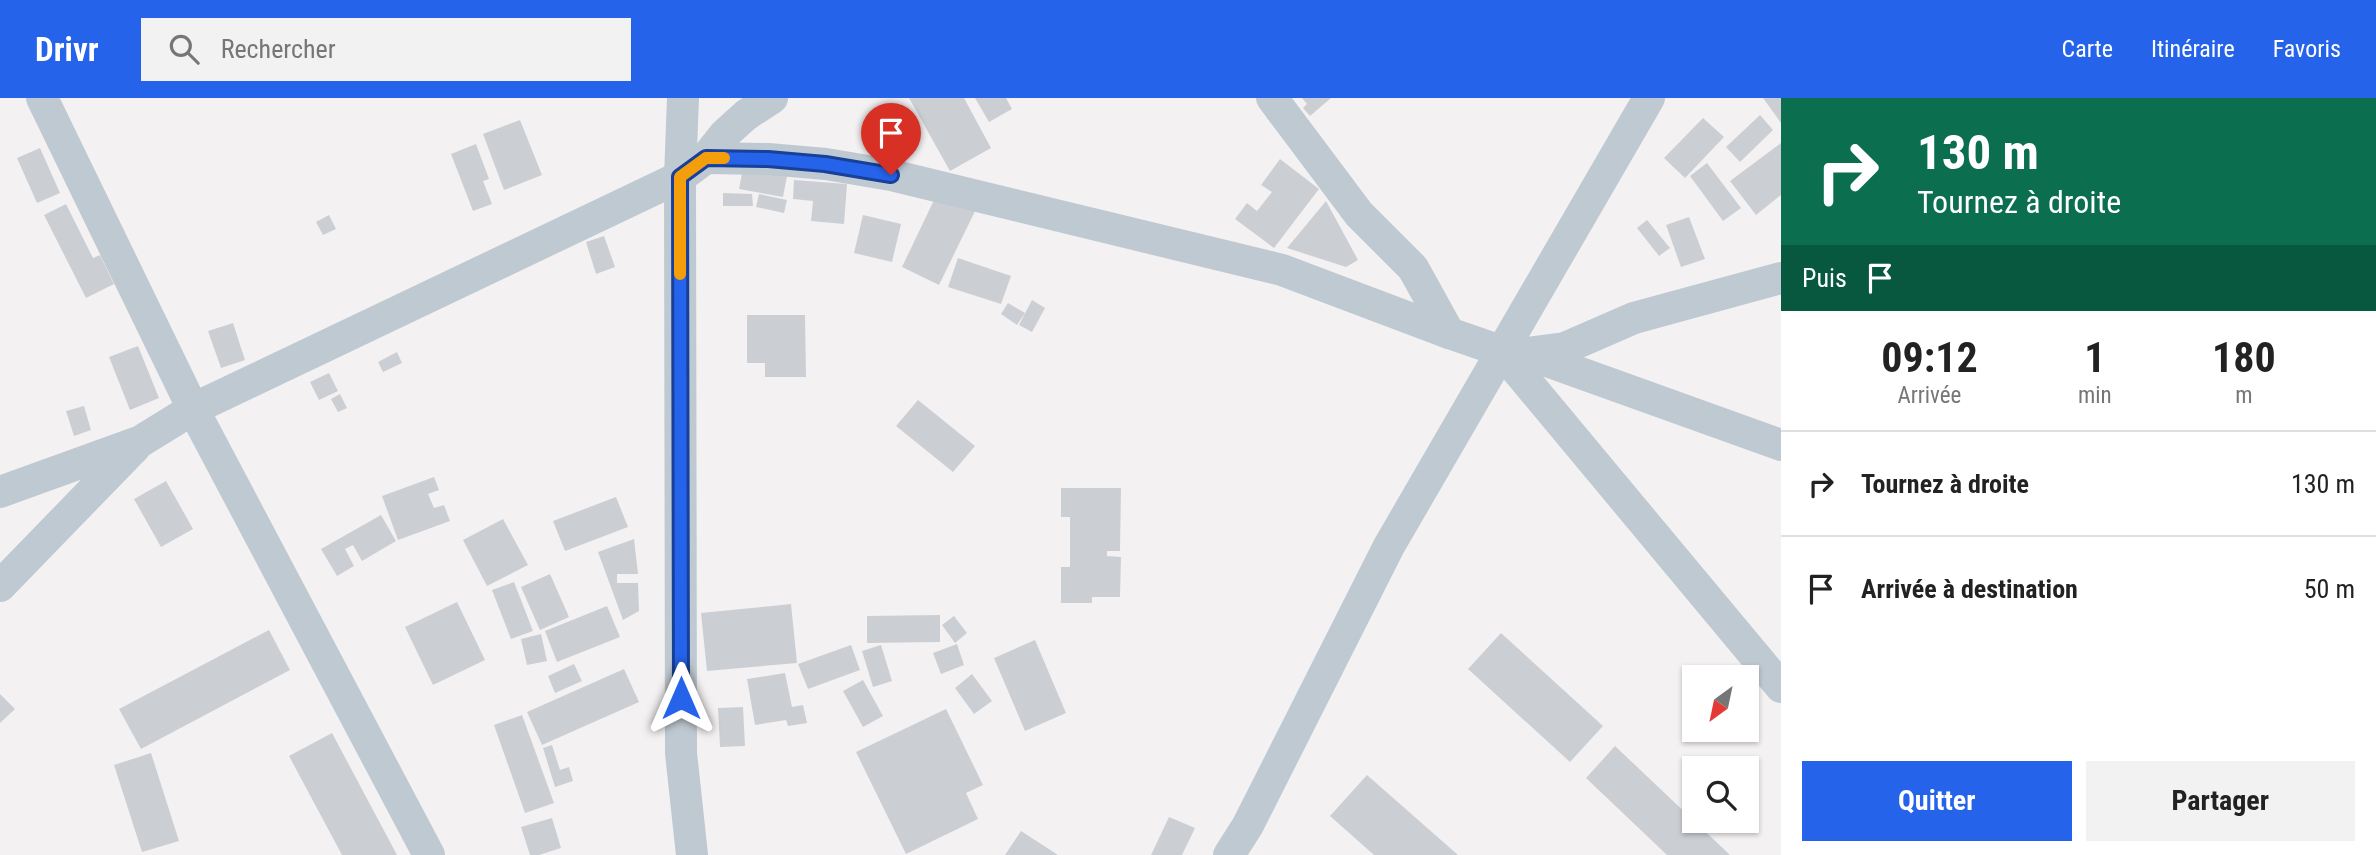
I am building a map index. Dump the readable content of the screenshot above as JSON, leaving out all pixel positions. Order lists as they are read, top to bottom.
{
  "north": "bottom left",
  "page": {
    "header": "Drivr",
    "search": "Rechercher",
    "nav": ["Carte", "Itinéraire", "Favoris"],
    "turn": ["130 m", "Tournez à droite"],
    "then": "Puis",
    "eta": [
      "09:12",
      "Arrivée",
      "1",
      "min",
      "180",
      "m"
    ],
    "list": [
      {
        "name": "Tournez à droite",
        "value": "130 m"
      },
      {
        "name": "Arrivée à destination",
        "value": "50 m"
      }
    ],
    "buttons": ["Quitter", "Partager"]
  }
}
